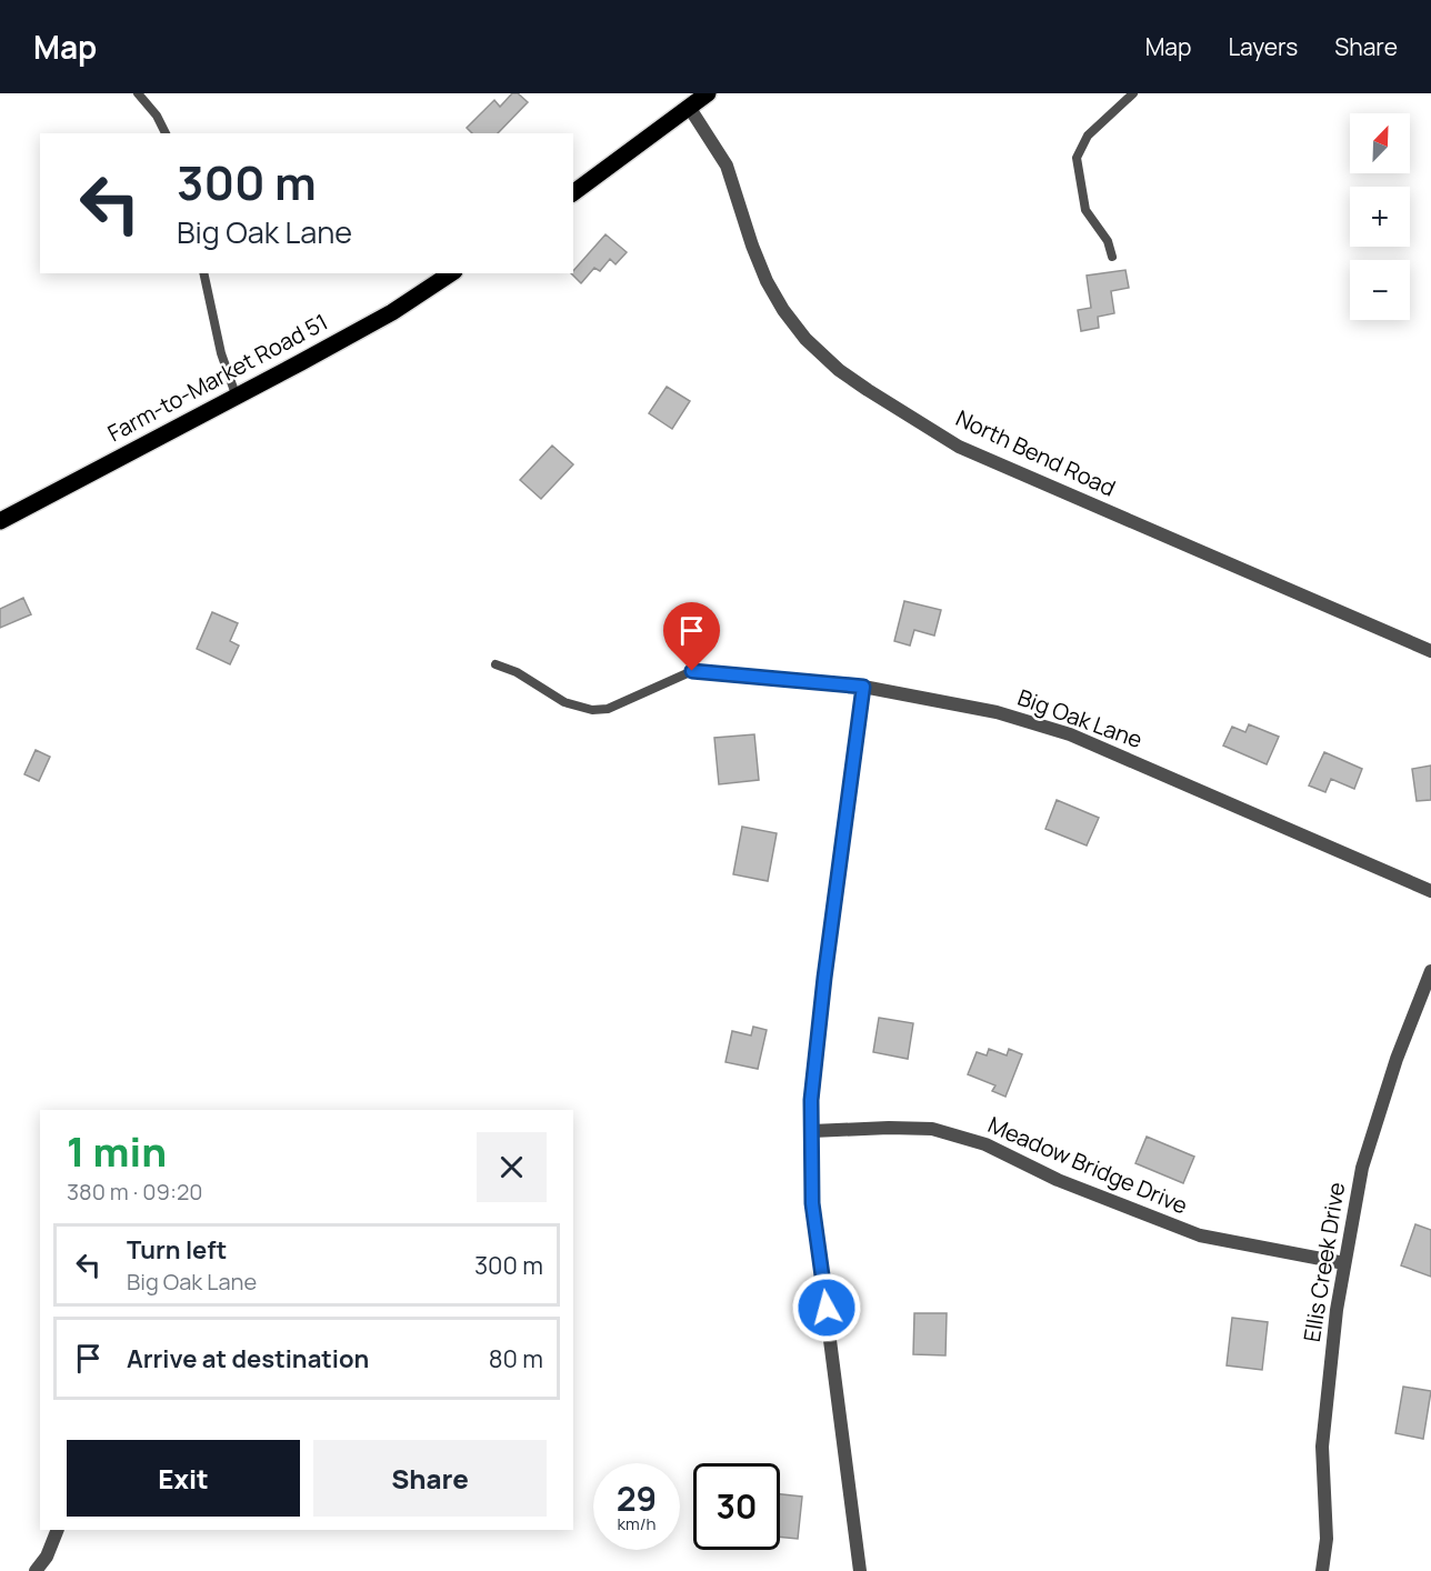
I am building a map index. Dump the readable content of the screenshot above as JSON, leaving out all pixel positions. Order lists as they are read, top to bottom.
{
  "streets": {
    "main road": ["Farm-to-Market Road 51"],
    "street": [
      "North Bend Road",
      "Big Oak Lane",
      "Meadow Bridge Drive",
      "Ellis Creek Drive"
    ]
  },
  "crossings": [
    ["Meadow Bridge Drive", "Ellis Creek Drive"]
  ],
  "north": "top right",
  "page": {
    "header": "Map",
    "nav": ["Map", "Layers", "Share"],
    "map_buttons": ["+", "−"],
    "turn": ["300 m", "Big Oak Lane"],
    "heading": ["1 min", "380 m · 09:20"],
    "list": [
      {
        "name": "Turn left",
        "note": "Big Oak Lane",
        "value": "300 m"
      },
      {
        "name": "Arrive at destination",
        "value": "80 m"
      }
    ],
    "buttons": ["Exit", "Share"],
    "speed": "29 km/h",
    "limit": "30"
  }
}
